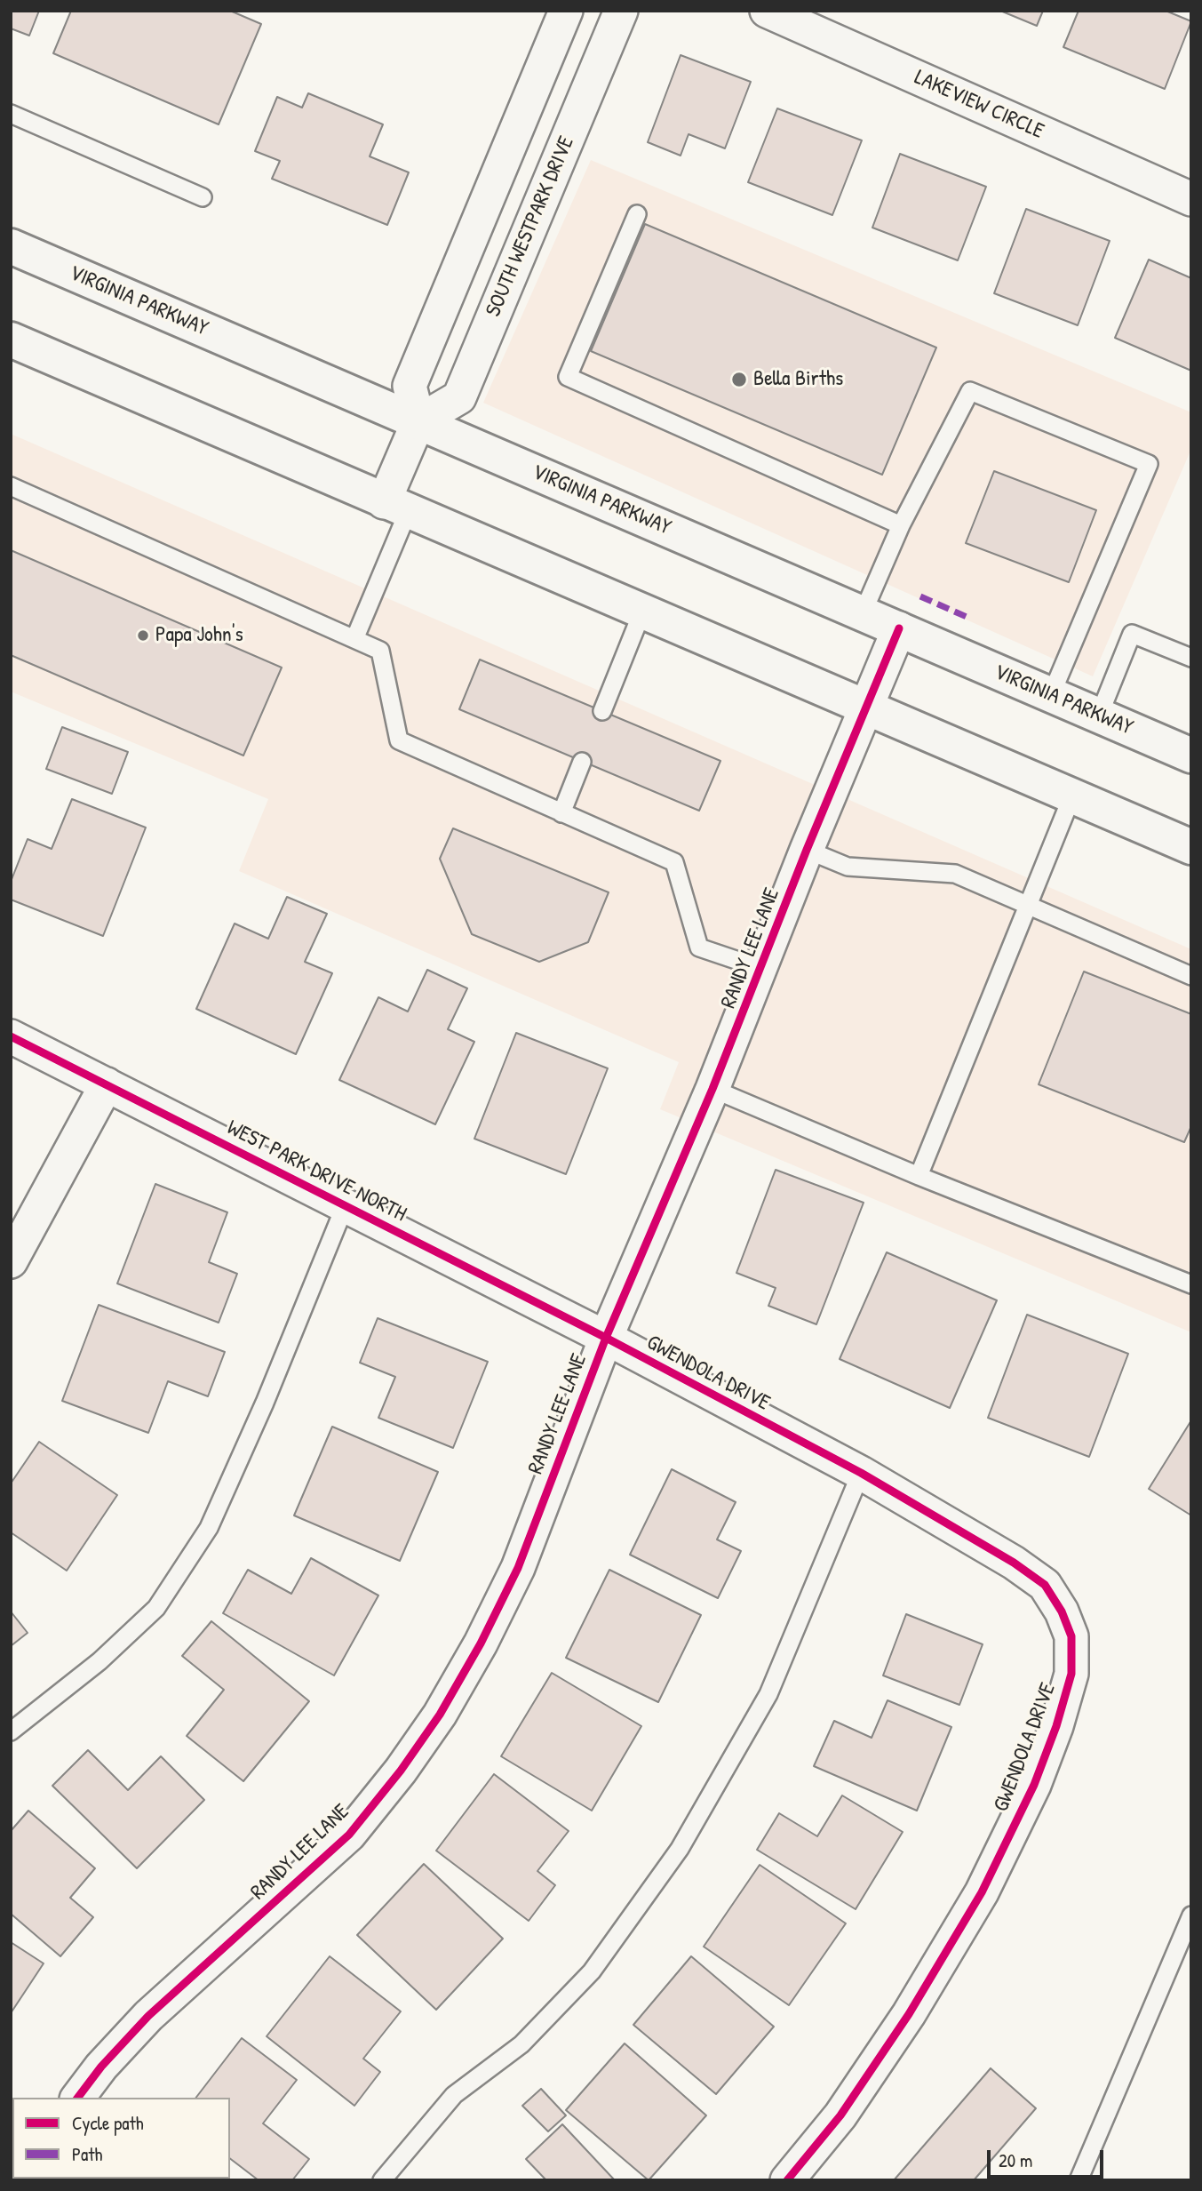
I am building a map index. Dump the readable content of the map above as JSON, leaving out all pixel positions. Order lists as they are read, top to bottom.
{
  "streets": {
    "main road": ["VIRGINIA PARKWAY"],
    "street": [
      "LAKEVIEW CIRCLE",
      "SOUTH WESTPARK DRIVE",
      "RANDY LEE LANE",
      "WEST PARK DRIVE NORTH",
      "GWENDOLA DRIVE"
    ]
  },
  "crossings": [
    ["SOUTH WESTPARK DRIVE", "VIRGINIA PARKWAY"],
    ["VIRGINIA PARKWAY", "RANDY LEE LANE"],
    ["RANDY LEE LANE", "WEST PARK DRIVE NORTH"],
    ["RANDY LEE LANE", "GWENDOLA DRIVE"],
    ["WEST PARK DRIVE NORTH", "GWENDOLA DRIVE"]
  ],
  "places": ["Bella Births", "Papa John's"],
  "legend": ["Cycle path", "Path"],
  "scale_bar": "20 m"
}
